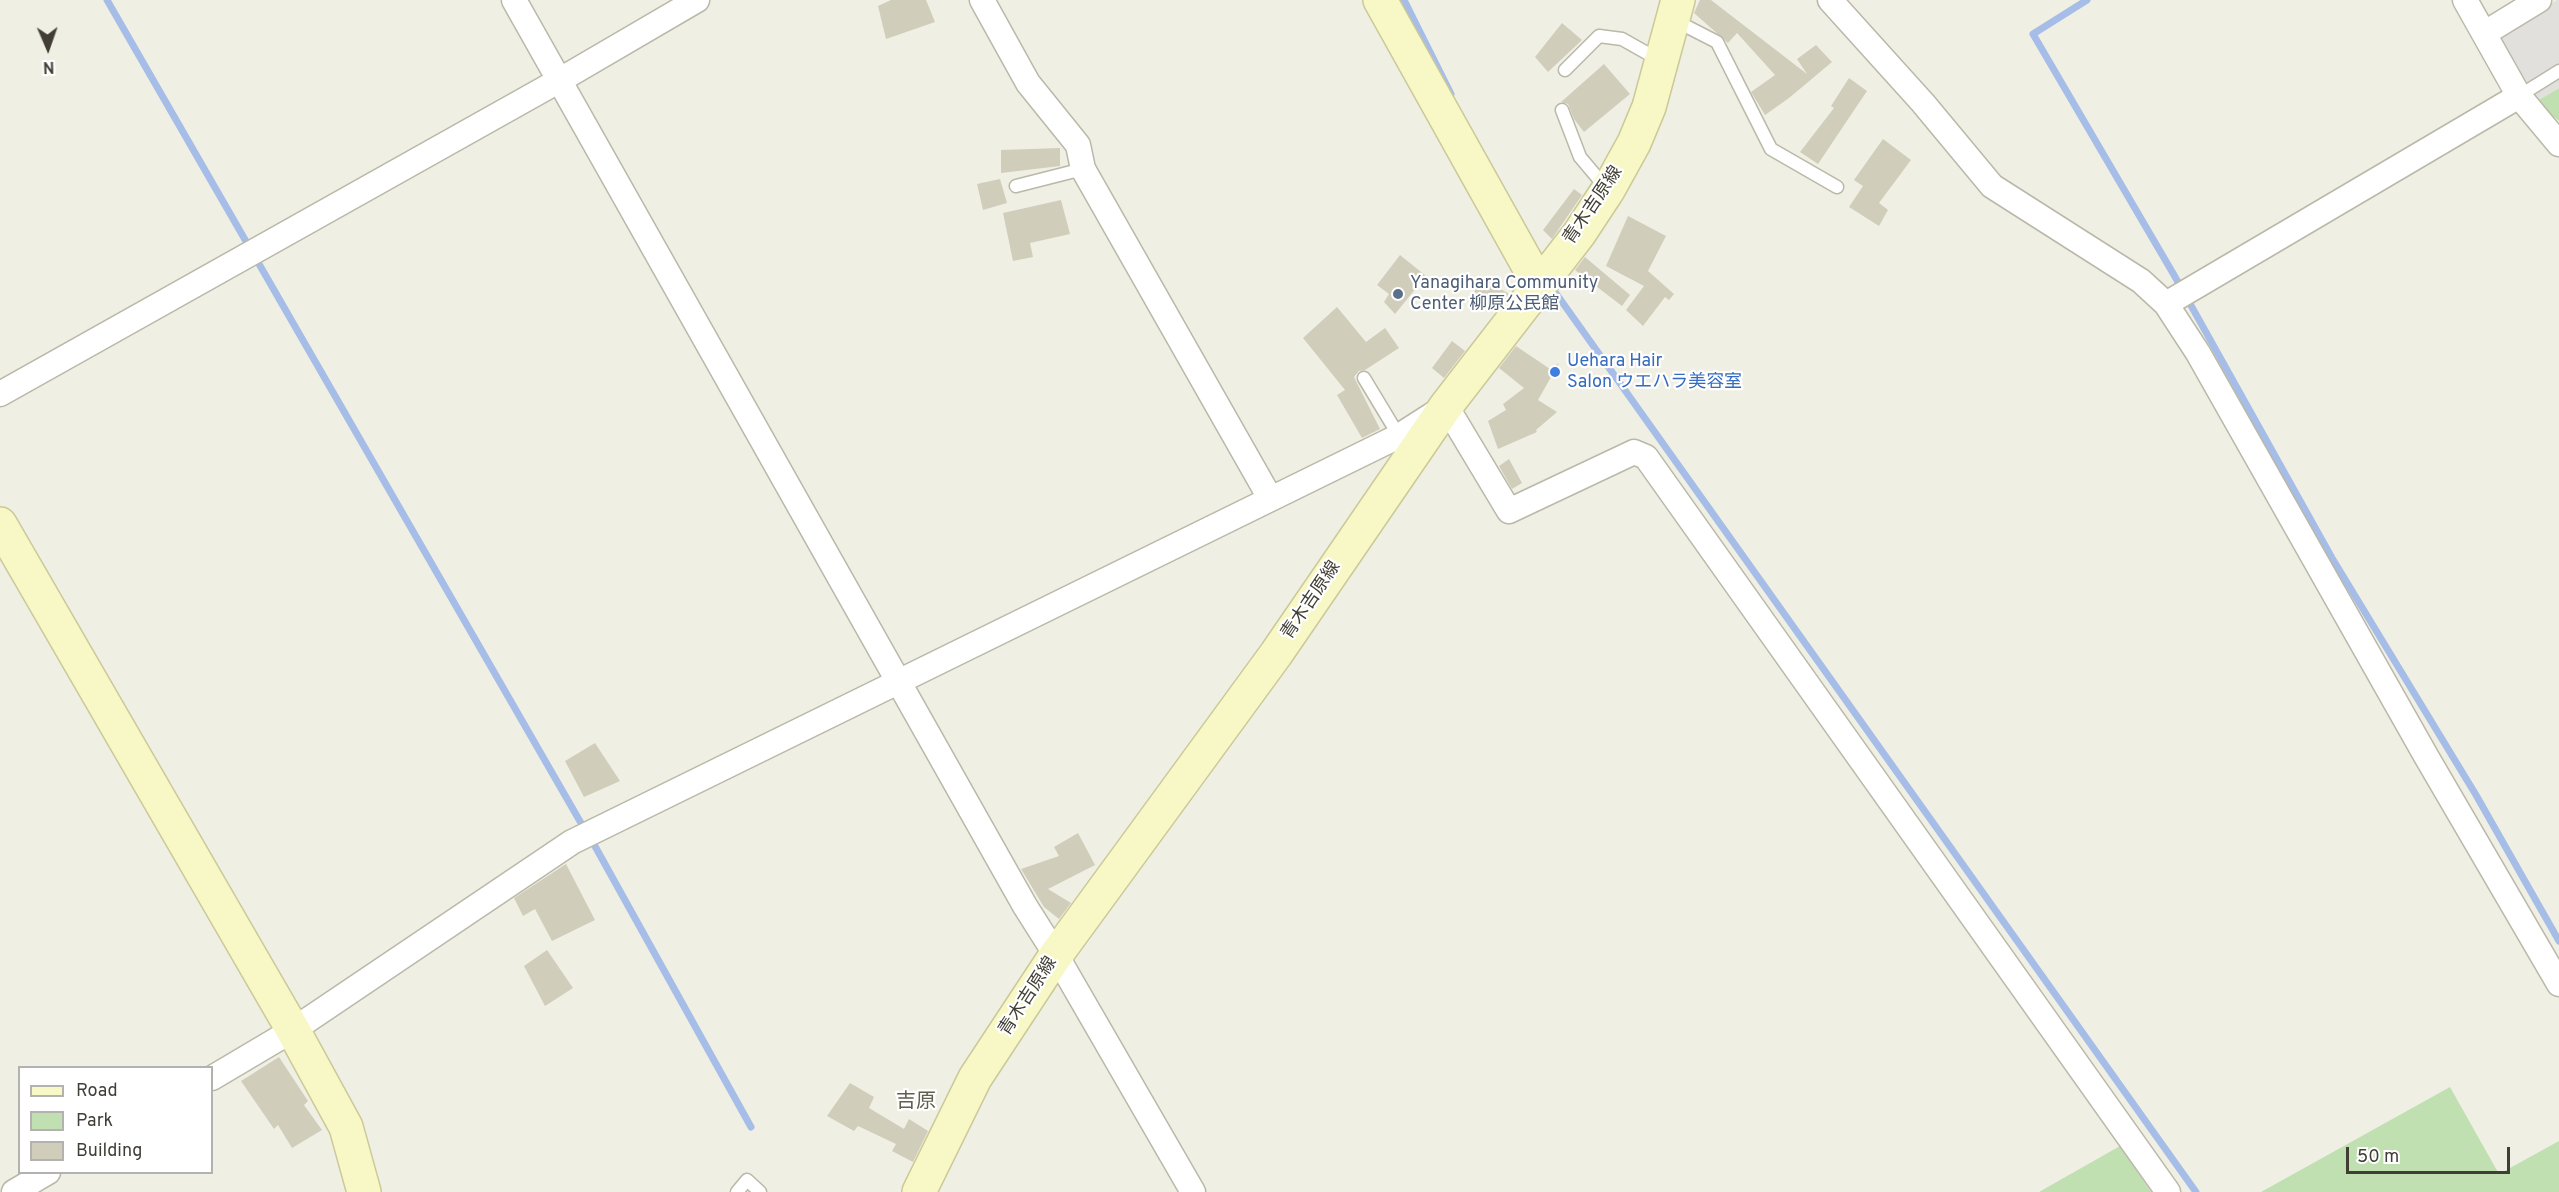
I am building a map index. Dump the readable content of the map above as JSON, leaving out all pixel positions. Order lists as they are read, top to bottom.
{
  "streets": {
    "main road": ["青木吉原線"]
  },
  "districts": ["吉原"],
  "places": ["Yanagihara Community Center 柳原公民館", "Uehara Hair Salon ウエハラ美容室"],
  "legend": ["Road", "Park", "Building"],
  "scale_bar": "50 m",
  "north": "bottom"
}
